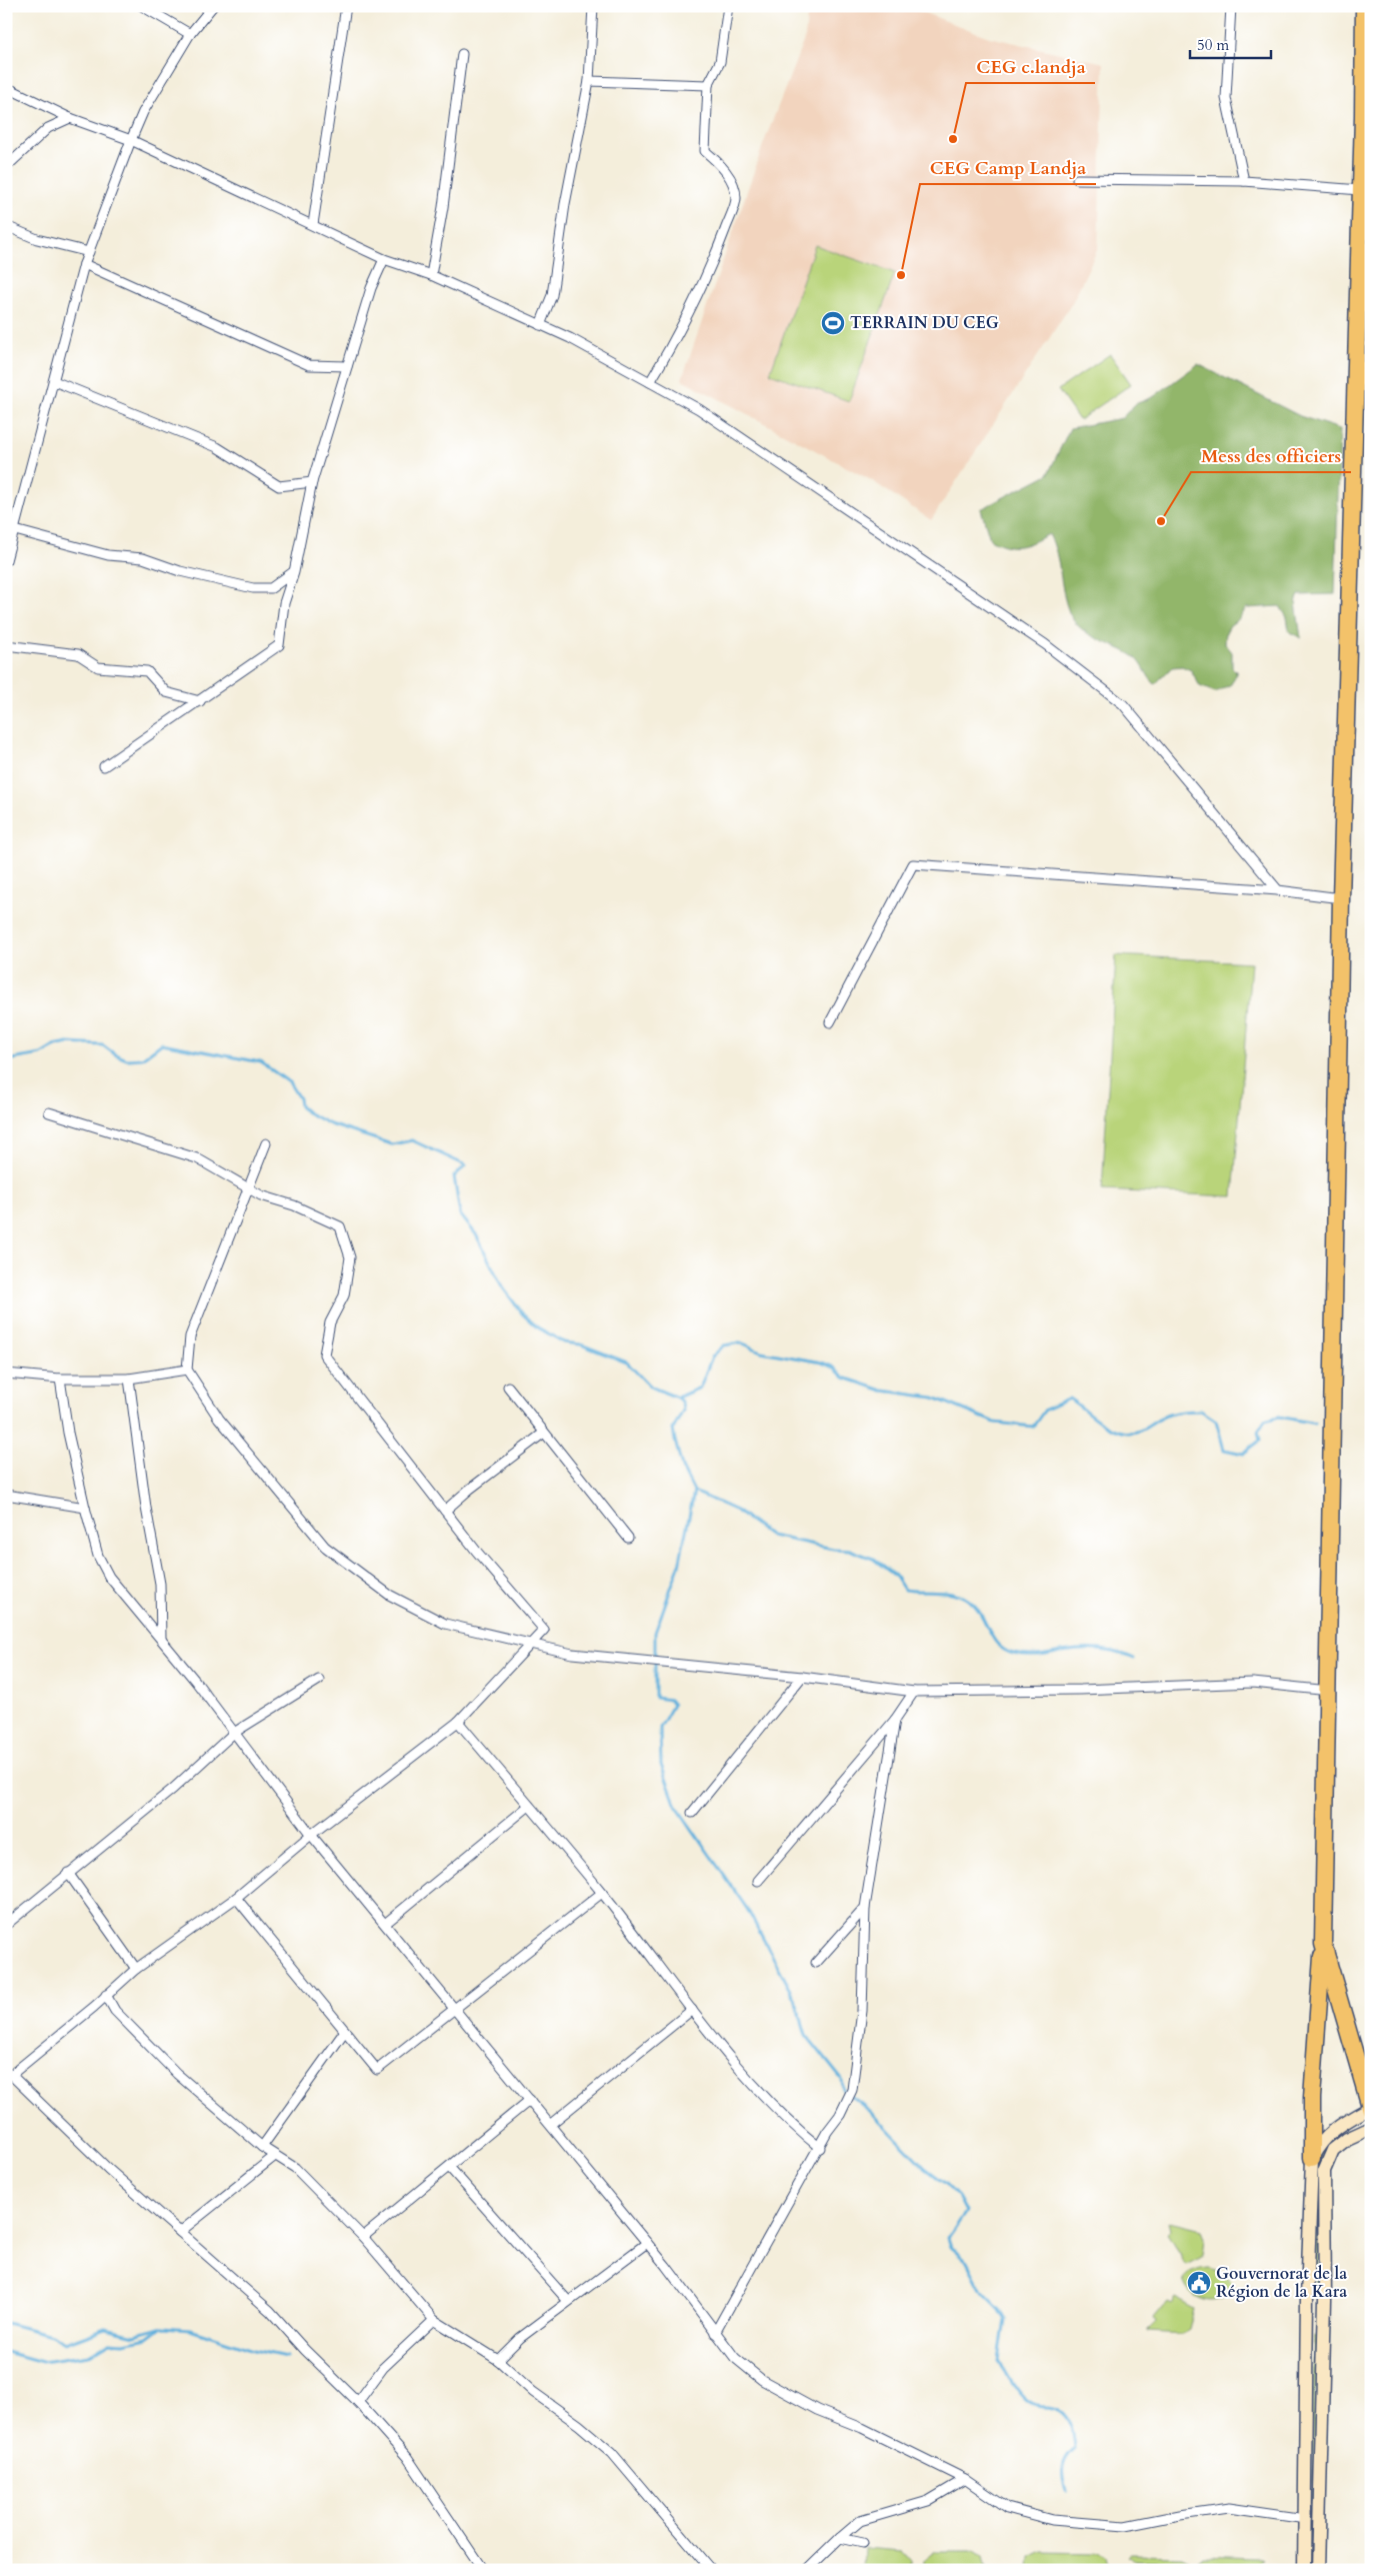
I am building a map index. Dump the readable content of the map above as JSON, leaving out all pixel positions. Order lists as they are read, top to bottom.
{
  "places": {
    "other": ["CEG c.landja", "CEG Camp Landja", "Mess des officiers"],
    "sports": ["TERRAIN DU CEG"],
    "public building": ["Gouvernorat de la Région de la Kara"]
  },
  "scale_bar": "50 m"
}
